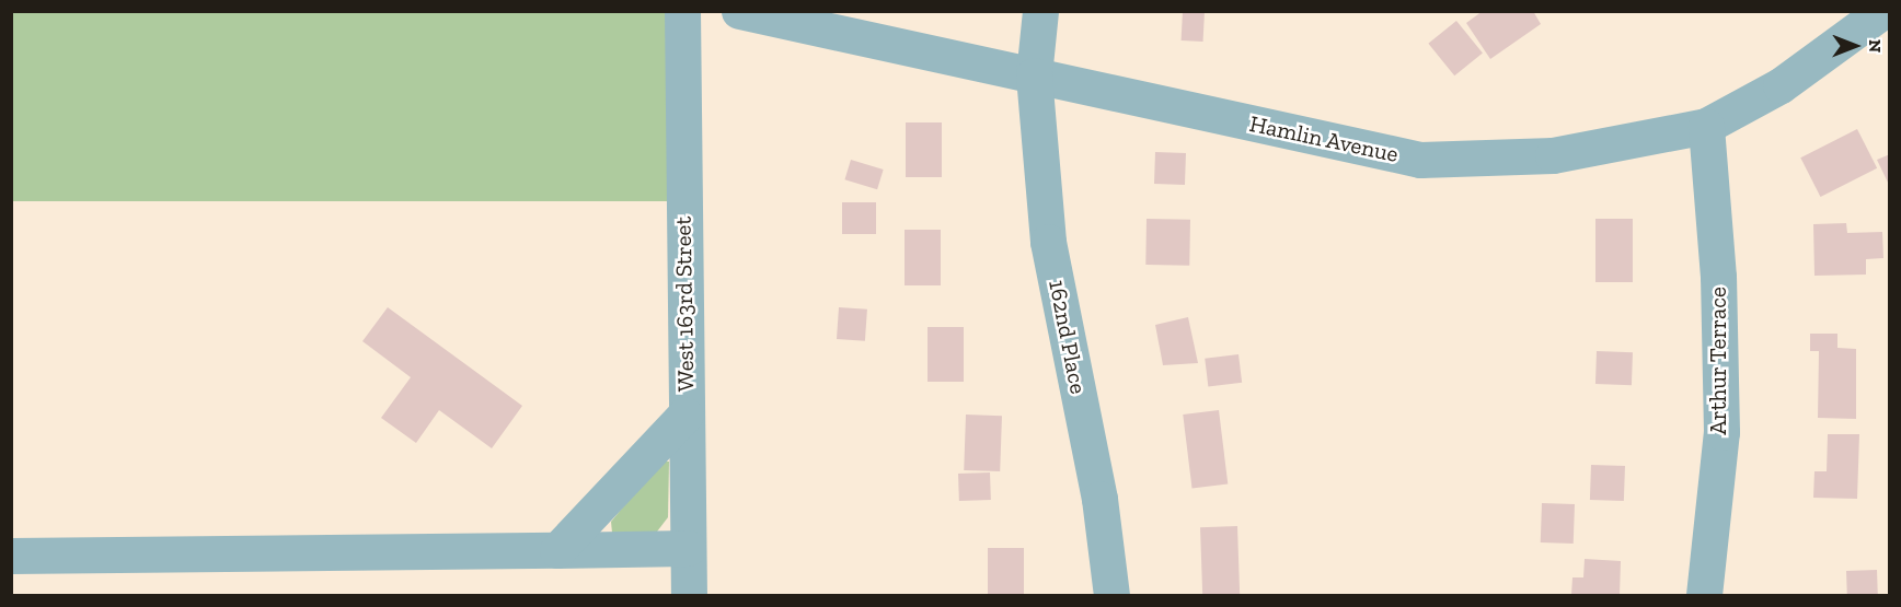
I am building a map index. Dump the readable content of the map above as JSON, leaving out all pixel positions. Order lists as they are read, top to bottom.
{
  "streets": {
    "street": [
      "Hamlin Avenue",
      "West 163rd Street",
      "162nd Place",
      "Arthur Terrace"
    ]
  },
  "crossings": [
    ["Hamlin Avenue", "162nd Place"],
    ["Hamlin Avenue", "Arthur Terrace"]
  ],
  "north": "right"
}
